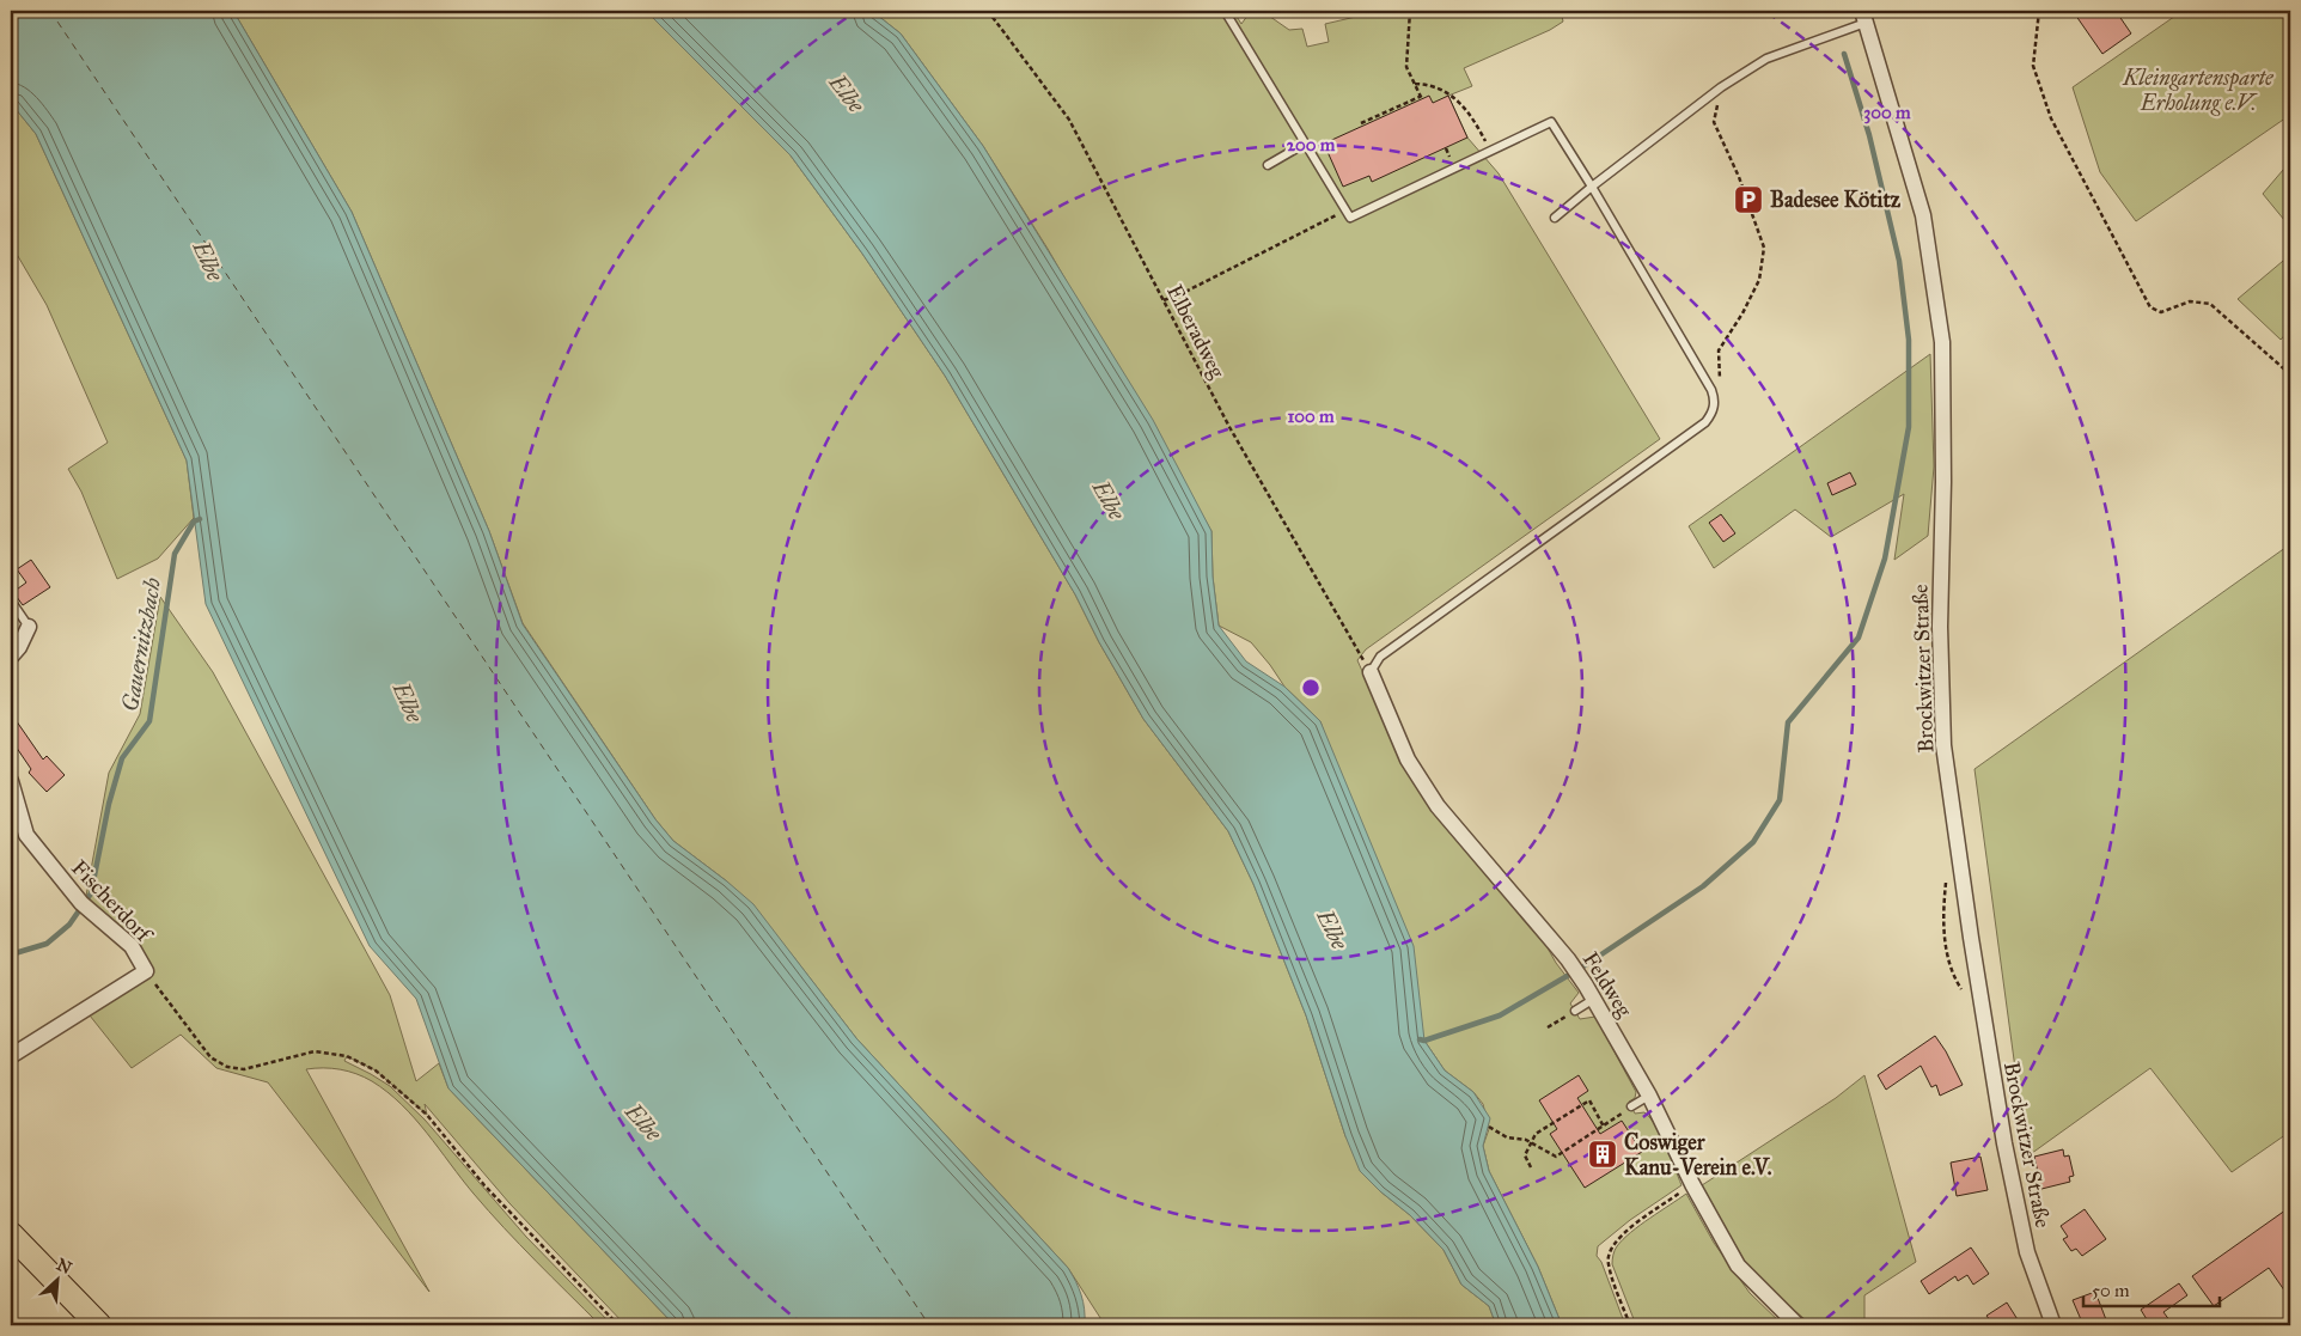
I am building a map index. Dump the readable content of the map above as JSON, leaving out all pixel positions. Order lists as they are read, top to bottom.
{
  "streets": {
    "street": ["Brockwitzer Straße", "Fischerdorf", "Feldweg"],
    "path": ["Elberadweg"]
  },
  "crossings": [
    ["Elberadweg", "Feldweg"]
  ],
  "water": ["Elbe", "Gauernitzbach"],
  "parks": ["Kleingartensparte Erholung e.V."],
  "places": {
    "parking": ["Badesee Kötitz"],
    "building": ["Coswiger Kanu-Verein e.V."]
  },
  "scale_bar": "50 m",
  "north": "top right",
  "rings": ["300 m", "200 m", "100 m"]
}
